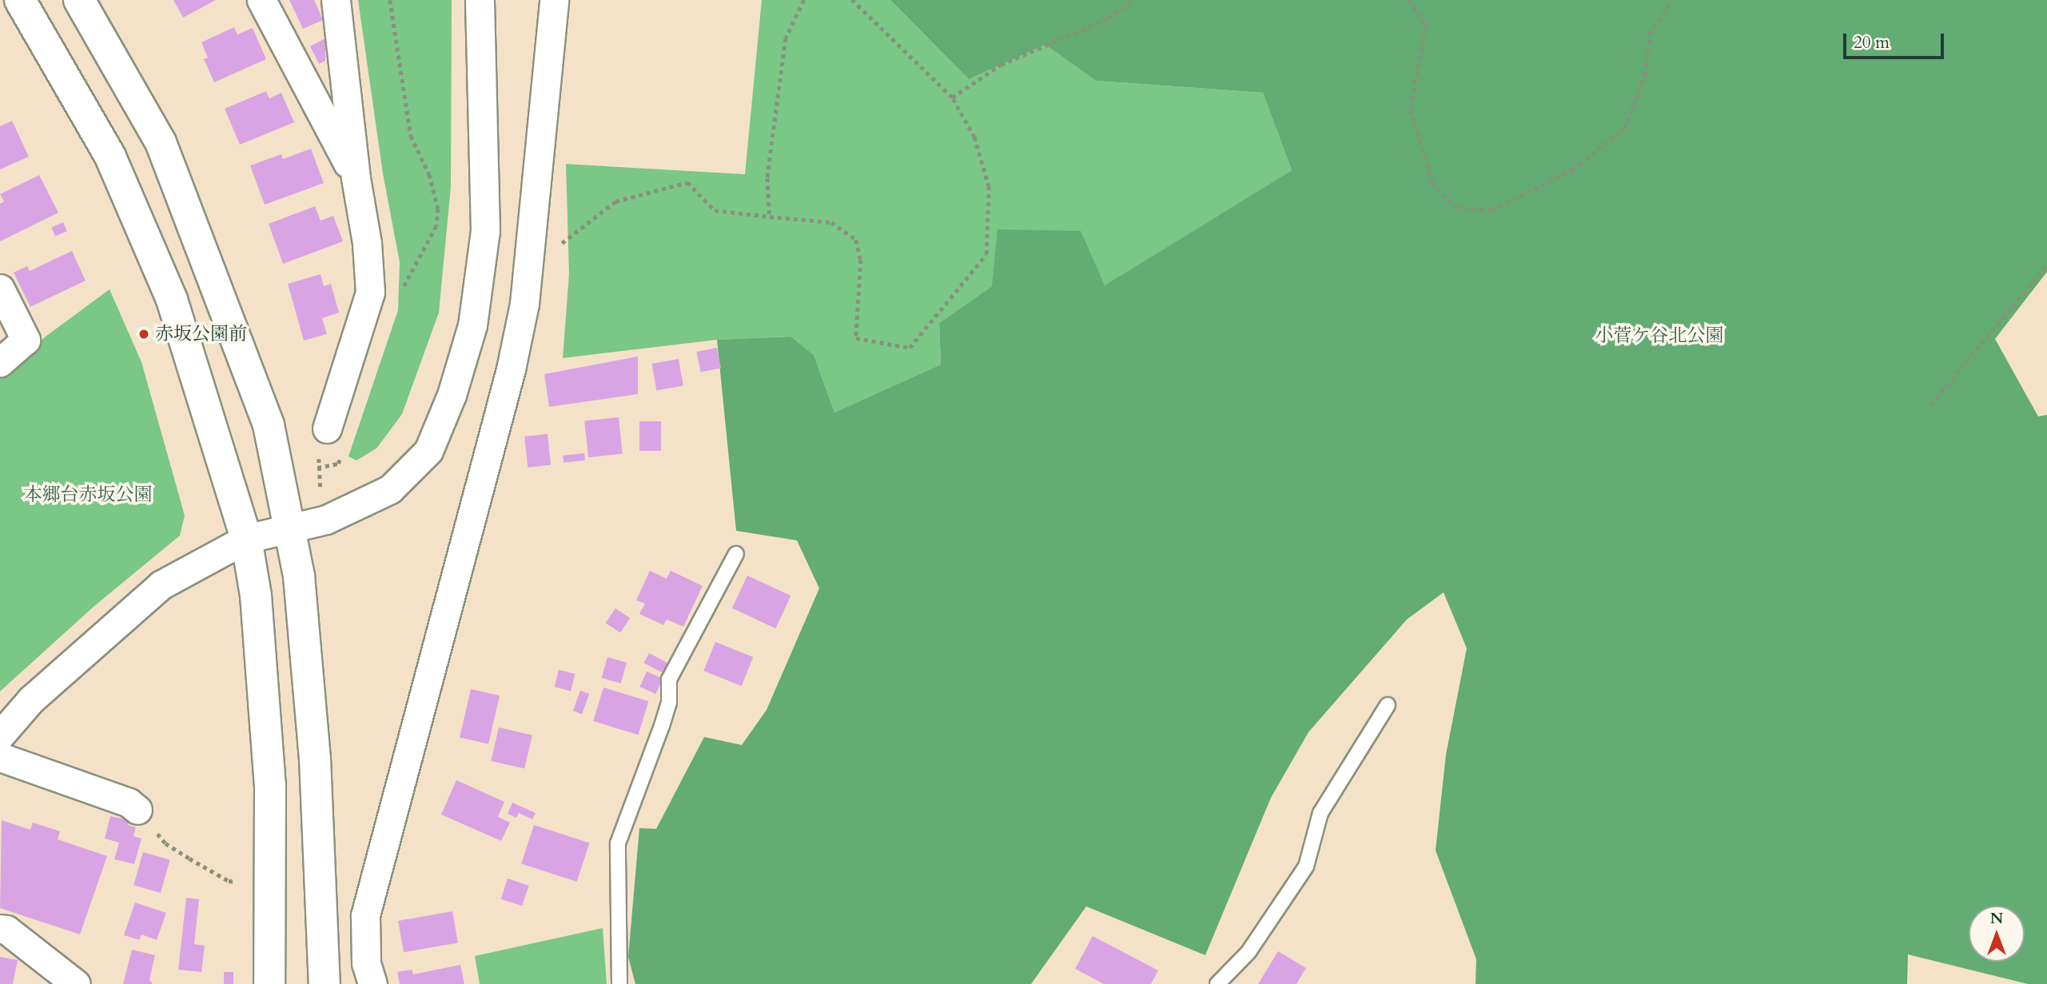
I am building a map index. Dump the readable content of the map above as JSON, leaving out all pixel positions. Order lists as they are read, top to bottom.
{
  "parks": ["小菅ケ谷北公園", "本郷台赤坂公園"],
  "places": ["赤坂公園前"],
  "scale_bar": "20 m",
  "north": "top"
}
